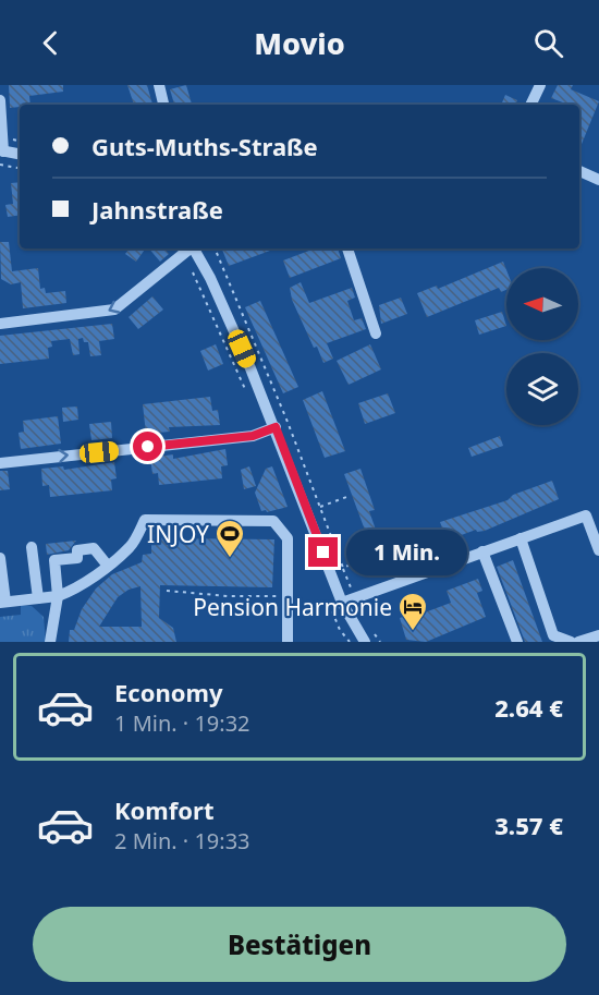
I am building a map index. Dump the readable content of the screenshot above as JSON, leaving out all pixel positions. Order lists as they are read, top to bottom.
{
  "places": {
    "sports": ["INJOY"],
    "hotel": ["Pension Harmonie"]
  },
  "north": "left",
  "page": {
    "header": "Movio",
    "banner": ["Guts-Muths-Straße", "Jahnstraße"],
    "bubble": "1 Min.",
    "list": [
      {
        "name": "Economy",
        "note": "1 Min. · 19:32",
        "value": "2.64 €"
      },
      {
        "name": "Komfort",
        "note": "2 Min. · 19:33",
        "value": "3.57 €"
      }
    ],
    "buttons": "Bestätigen"
  }
}
